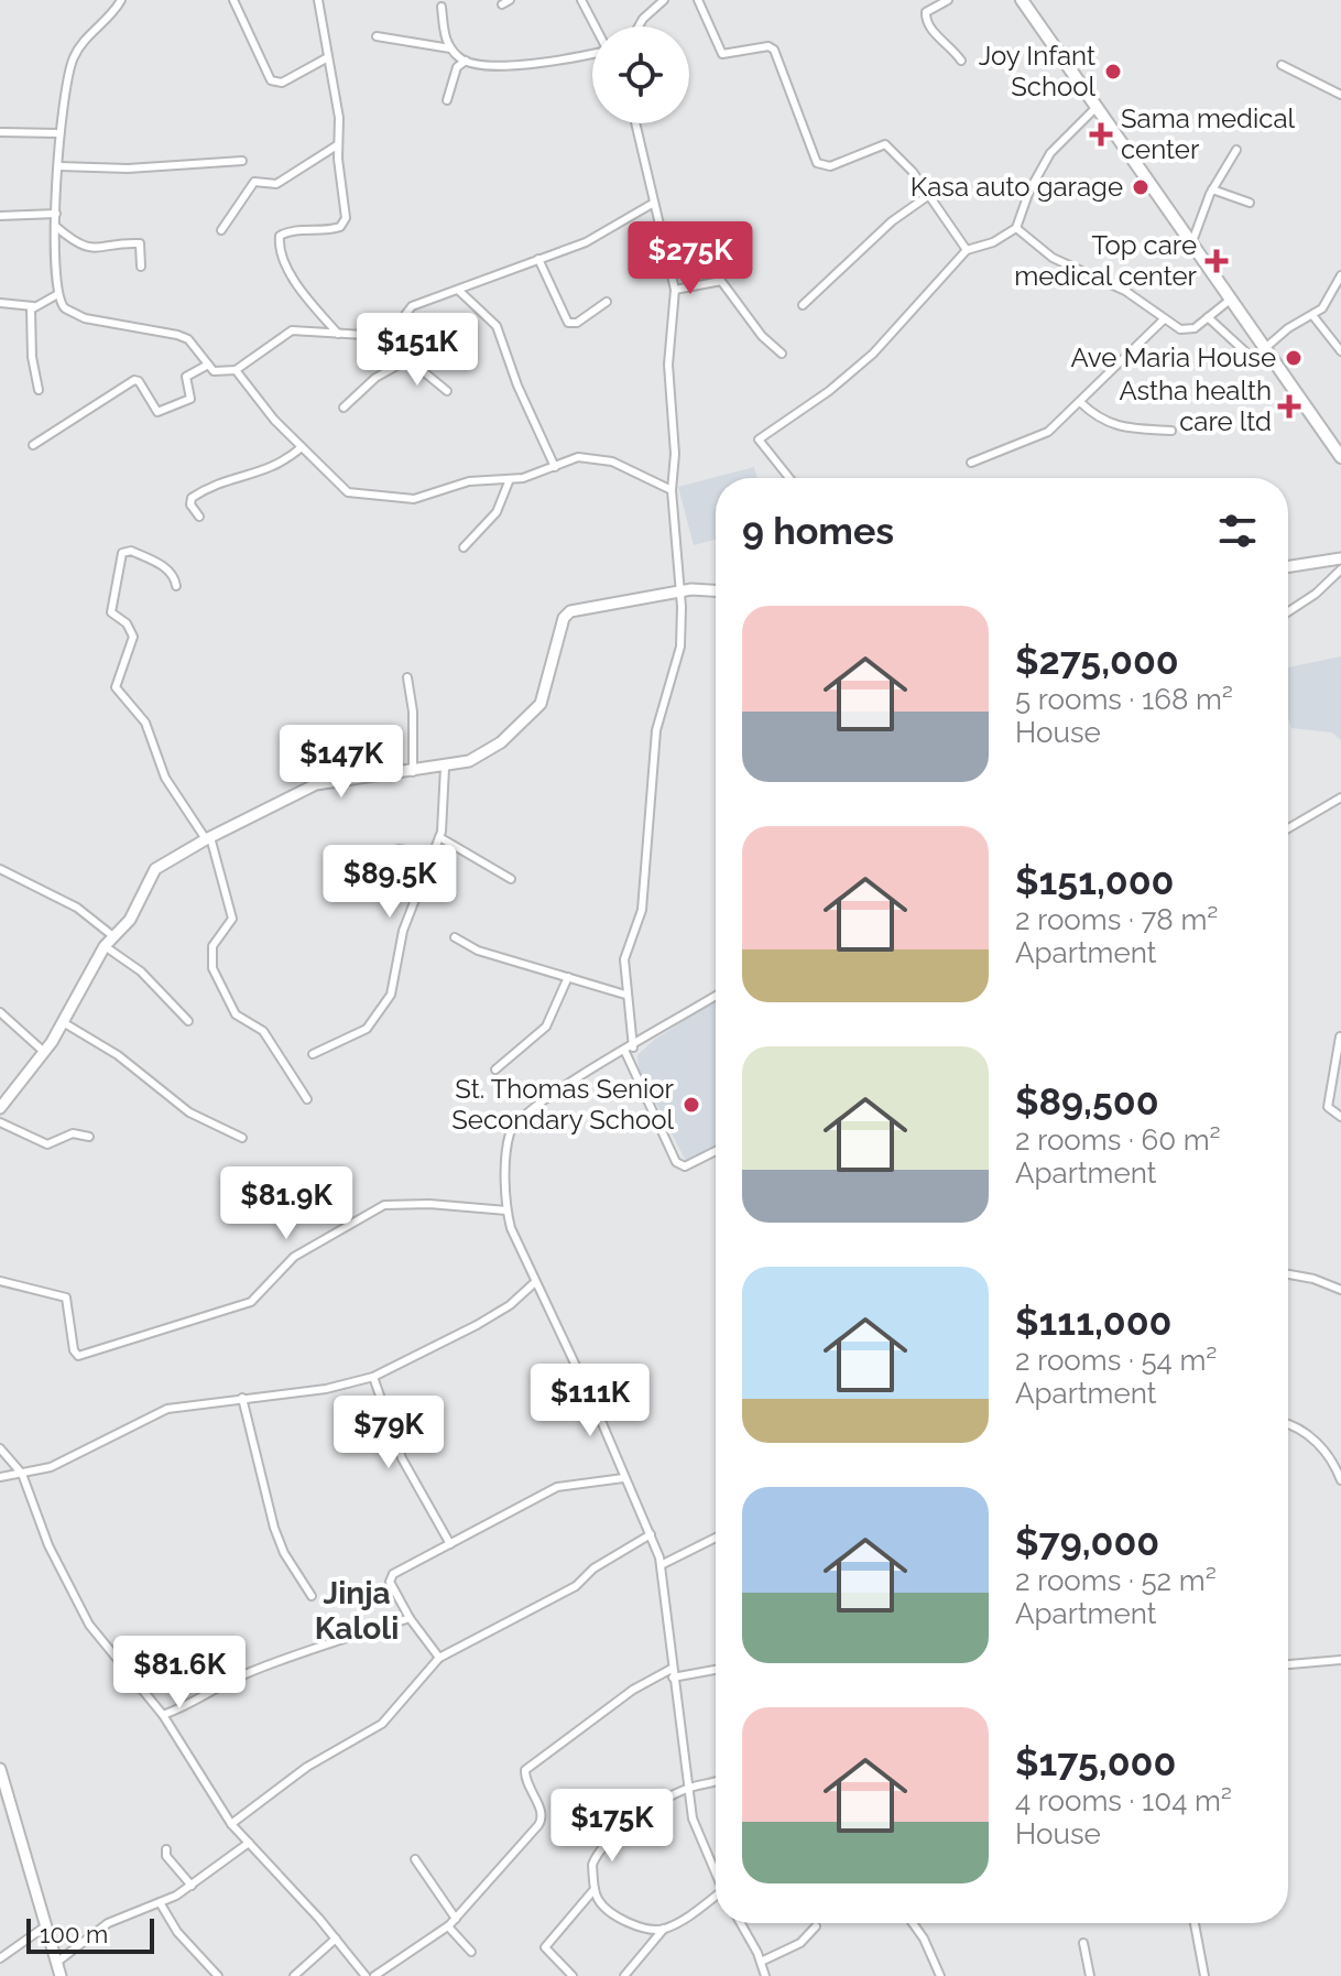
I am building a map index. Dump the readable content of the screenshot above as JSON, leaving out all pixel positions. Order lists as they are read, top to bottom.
{
  "districts": ["Jinja Kaloli"],
  "places": {
    "other": [
      "Joy Infant School",
      "Kasa auto garage",
      "Ave Maria House",
      "St. Thomas Senior Secondary School"
    ],
    "health": ["Sama medical center", "Top care medical center", "Astha health care ltd"]
  },
  "scale_bar": "100 m",
  "page": {
    "price": [
      "$275K",
      "$151K",
      "$147K",
      "$89.5K",
      "$81.9K",
      "$111K",
      "$79K",
      "$81.6K",
      "$175K"
    ],
    "heading": "9 homes",
    "list": [
      {
        "name": "$275,000",
        "note": "5 rooms · 168 m² · House"
      },
      {
        "name": "$151,000",
        "note": "2 rooms · 78 m² · Apartment"
      },
      {
        "name": "$89,500",
        "note": "2 rooms · 60 m² · Apartment"
      },
      {
        "name": "$111,000",
        "note": "2 rooms · 54 m² · Apartment"
      },
      {
        "name": "$79,000",
        "note": "2 rooms · 52 m² · Apartment"
      },
      {
        "name": "$175,000",
        "note": "4 rooms · 104 m² · House"
      }
    ],
    "scale": "100 m"
  }
}
